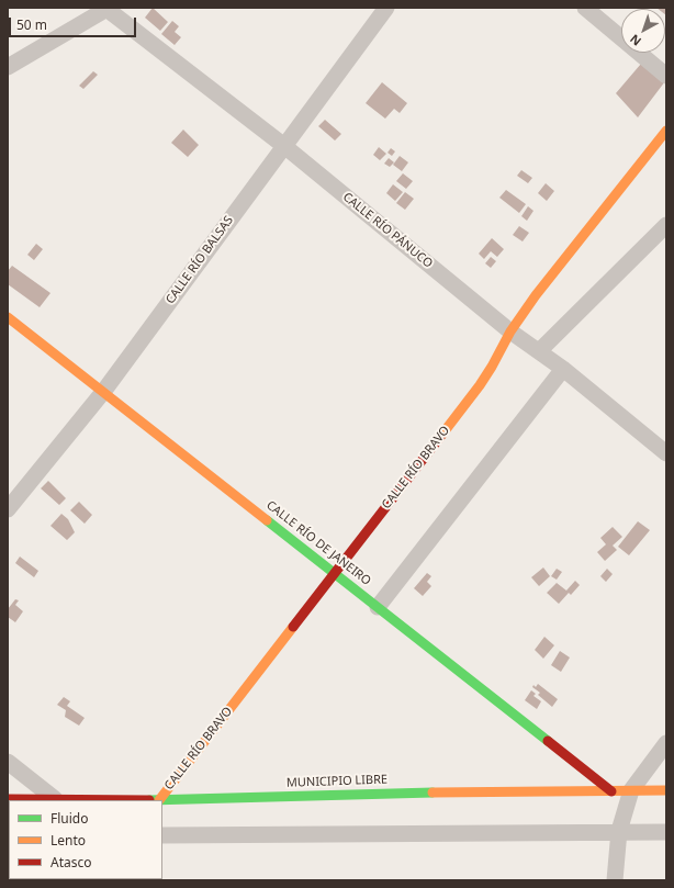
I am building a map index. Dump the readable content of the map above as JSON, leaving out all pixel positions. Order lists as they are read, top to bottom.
{
  "streets": {
    "street": [
      "CALLE RÍO PÁNUCO",
      "CALLE RÍO BALSAS",
      "CALLE RÍO BRAVO",
      "CALLE RÍO DE JANEIRO",
      "MUNICIPIO LIBRE"
    ]
  },
  "crossings": [
    ["CALLE RÍO PÁNUCO", "CALLE RÍO BALSAS"],
    ["CALLE RÍO PÁNUCO", "CALLE RÍO BRAVO"],
    ["CALLE RÍO BALSAS", "CALLE RÍO DE JANEIRO"],
    ["CALLE RÍO BRAVO", "CALLE RÍO DE JANEIRO"],
    ["CALLE RÍO BRAVO", "MUNICIPIO LIBRE"],
    ["CALLE RÍO DE JANEIRO", "MUNICIPIO LIBRE"]
  ],
  "legend": ["Fluido", "Lento", "Atasco"],
  "scale_bar": "50 m",
  "north": "bottom left"
}
